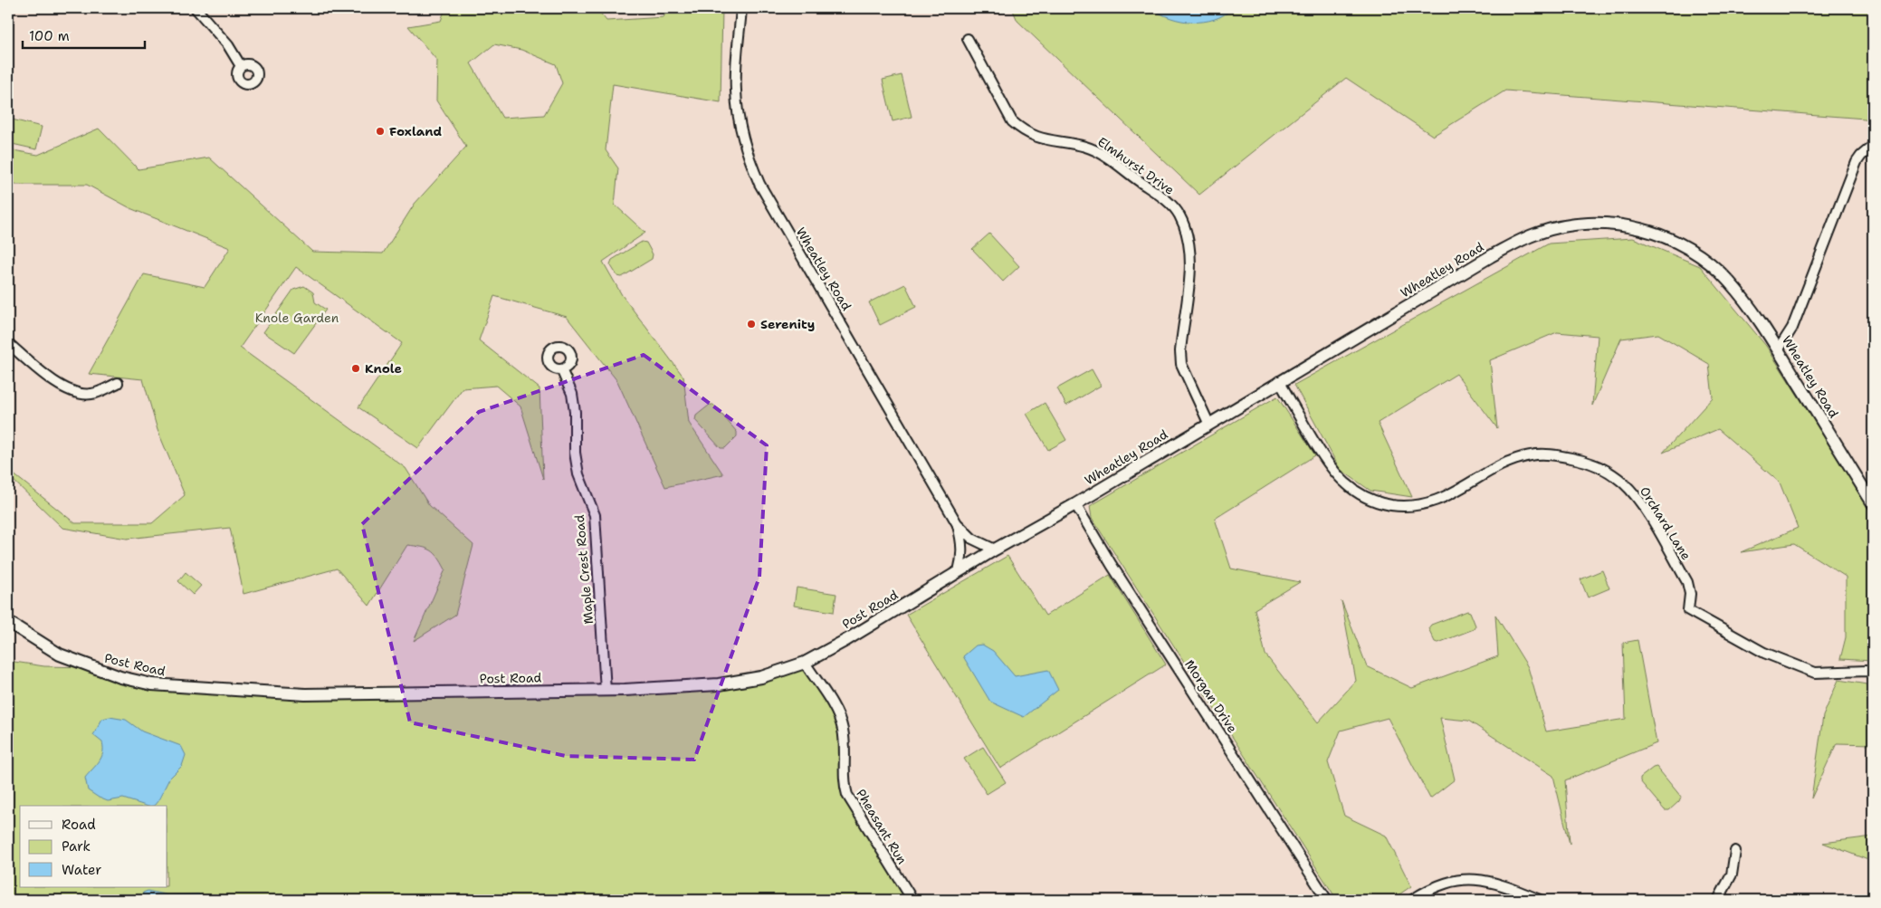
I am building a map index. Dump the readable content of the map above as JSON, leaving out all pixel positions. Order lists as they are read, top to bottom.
{
  "streets": {
    "main road": ["Wheatley Road", "Post Road"],
    "street": [
      "Elmhurst Drive",
      "Orchard Lane",
      "Maple Crest Road",
      "Morgan Drive",
      "Pheasant Run"
    ]
  },
  "crossings": [
    ["Elmhurst Drive", "Wheatley Road"],
    ["Wheatley Road", "Orchard Lane"],
    ["Wheatley Road", "Post Road"],
    ["Wheatley Road", "Morgan Drive"],
    ["Maple Crest Road", "Post Road"],
    ["Post Road", "Pheasant Run"]
  ],
  "parks": ["Knole Garden"],
  "places": ["Foxland", "Serenity", "Knole"],
  "legend": ["Road", "Park", "Water"],
  "scale_bar": "100 m"
}
